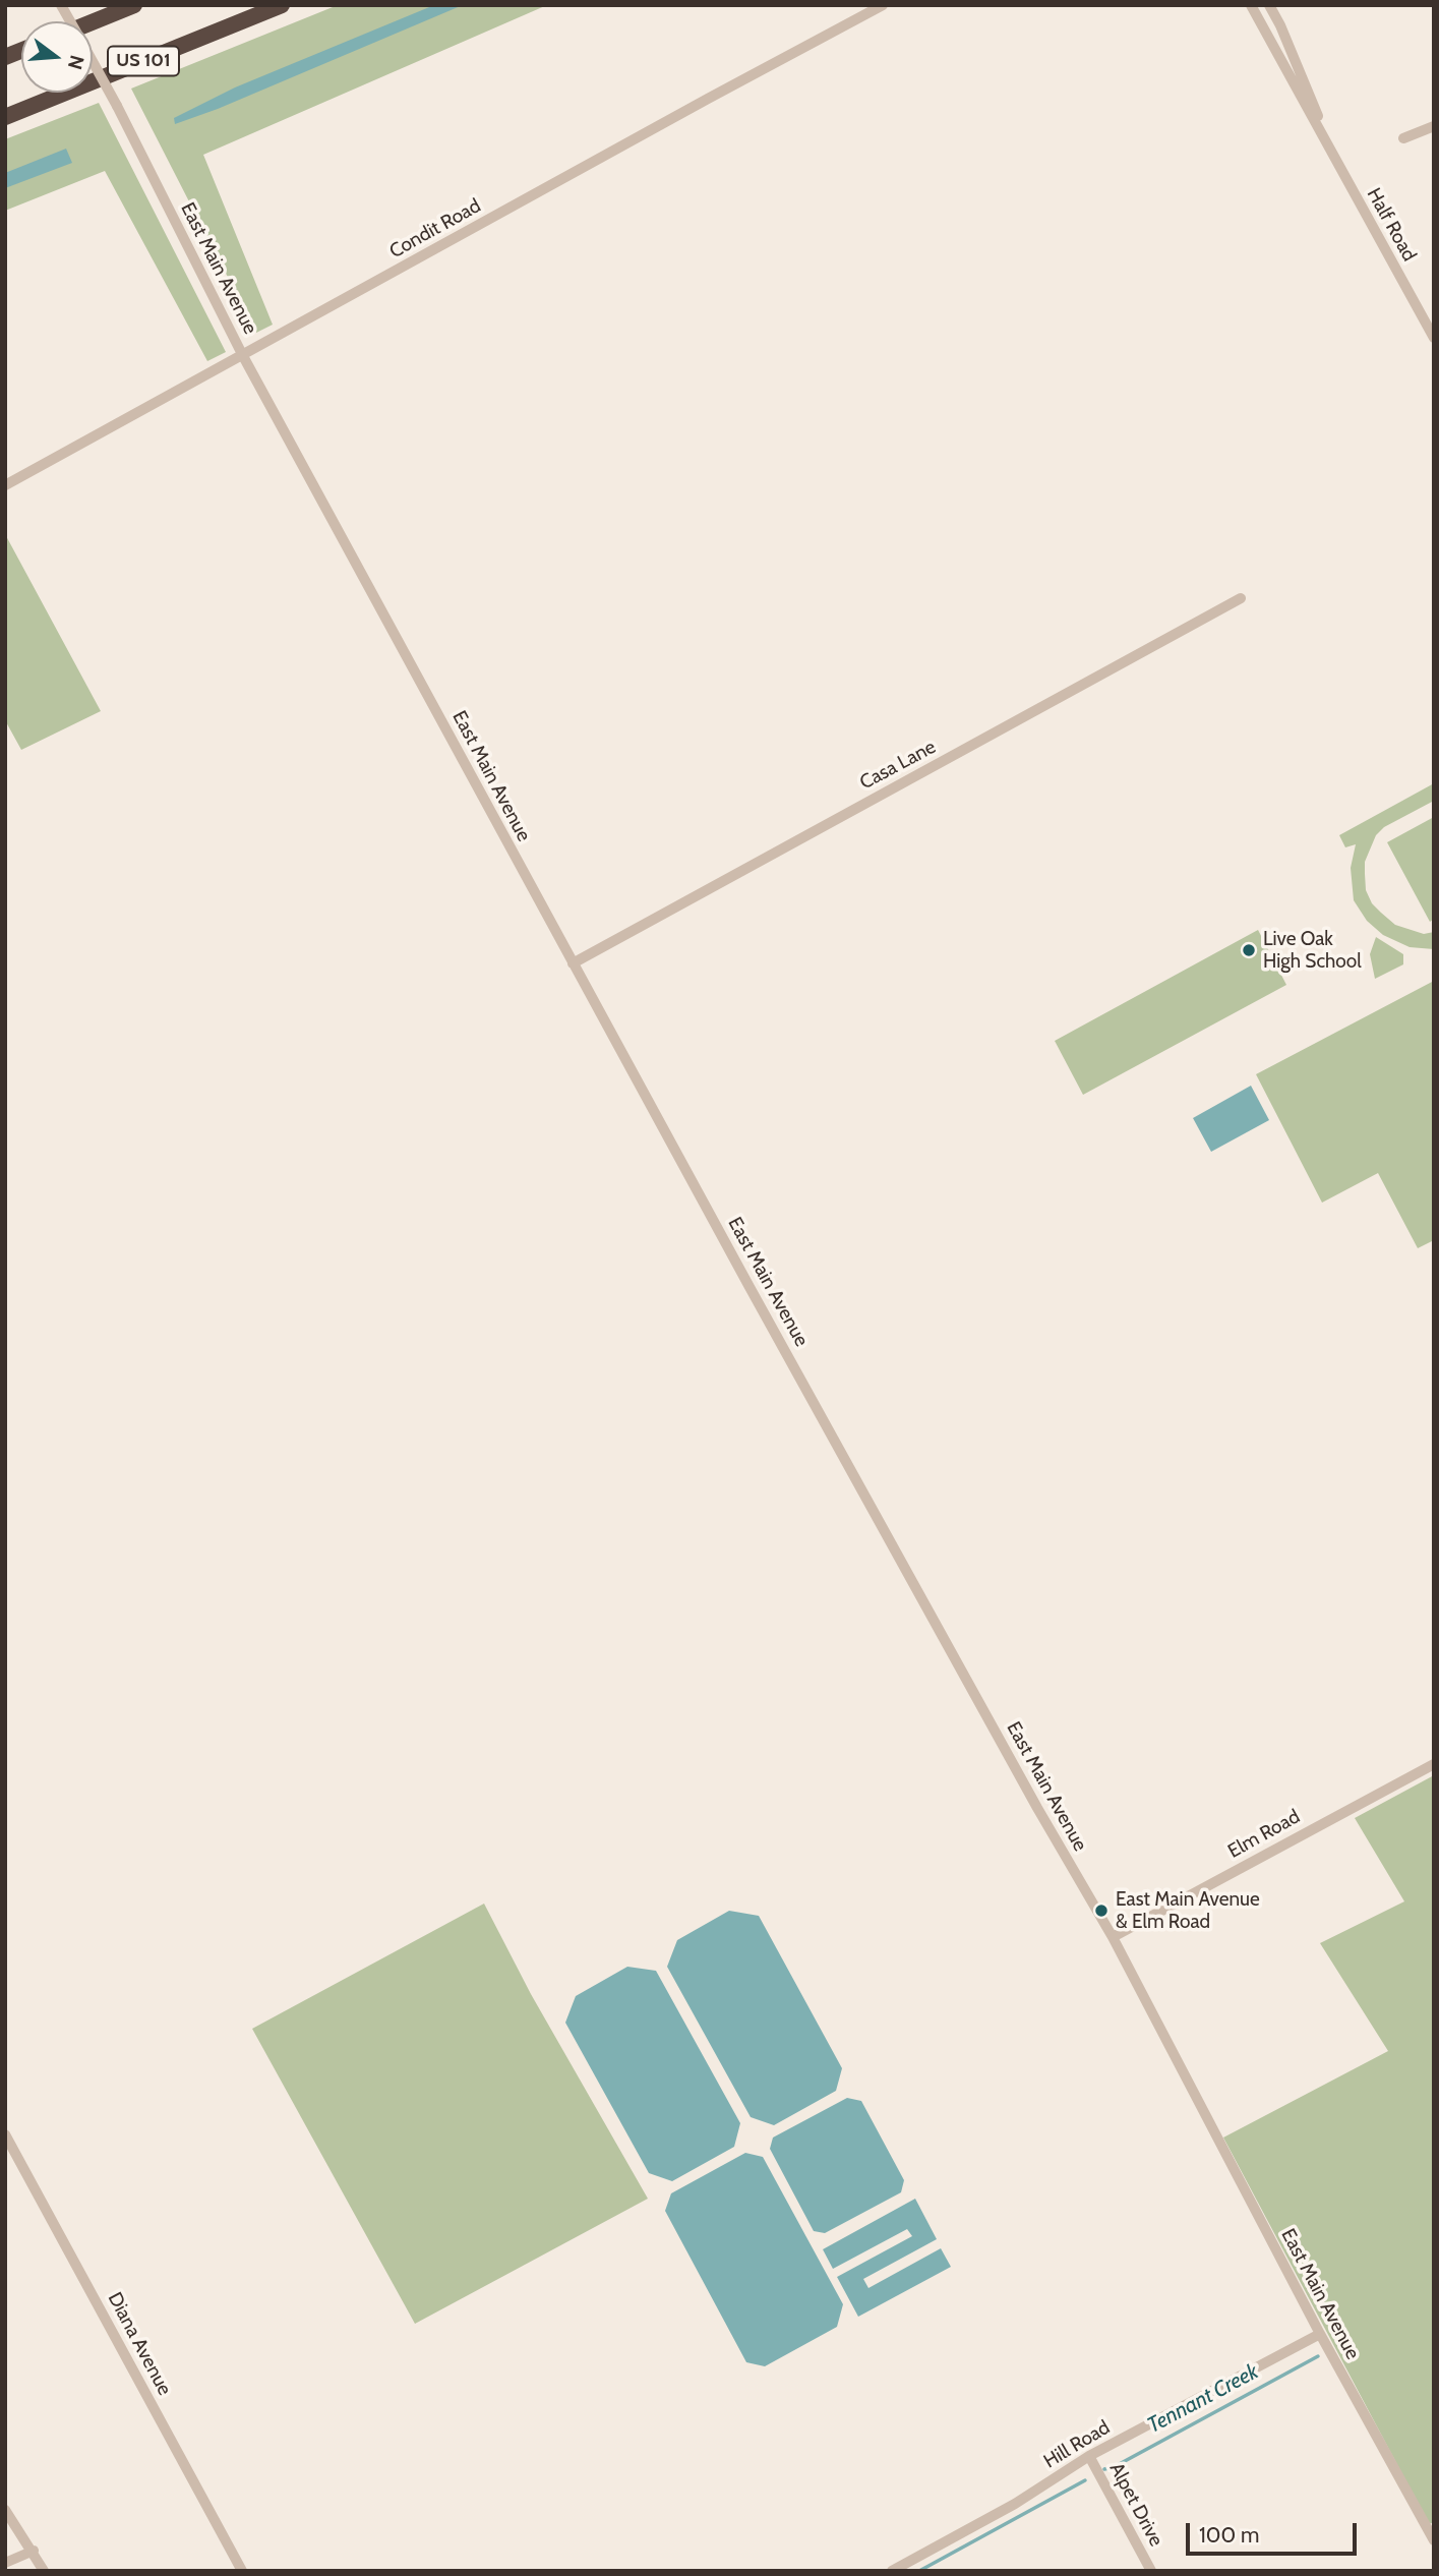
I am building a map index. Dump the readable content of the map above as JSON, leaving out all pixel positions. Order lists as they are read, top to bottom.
{
  "streets": {
    "highway": ["US 101"],
    "street": [
      "Half Road",
      "Condit Road",
      "East Main Avenue",
      "Casa Lane",
      "Elm Road",
      "Diana Avenue",
      "Hill Road",
      "Alpet Drive"
    ]
  },
  "crossings": [
    ["Condit Road", "East Main Avenue"],
    ["East Main Avenue", "Casa Lane"],
    ["East Main Avenue", "Elm Road"],
    ["East Main Avenue", "Hill Road"],
    ["Hill Road", "Alpet Drive"]
  ],
  "water": ["Tennant Creek"],
  "places": ["Live Oak High School", "East Main Avenue & Elm Road"],
  "scale_bar": "100 m",
  "north": "right"
}
